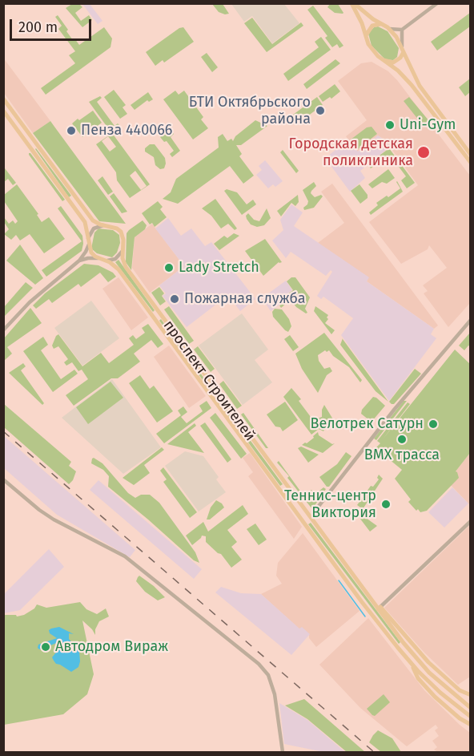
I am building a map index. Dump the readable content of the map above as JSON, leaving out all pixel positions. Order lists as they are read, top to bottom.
{
  "streets": {
    "main road": ["проспект Строителей"]
  },
  "places": [
    "БТИ Октябрьского района",
    "Uni-Gym",
    "Пенза 440066",
    "Городская детская поликлиника",
    "Lady Stretch",
    "Пожарная служба",
    "Велотрек Сатурн",
    "BMX трасса",
    "Теннис-центр Виктория",
    "Автодром Вираж"
  ],
  "scale_bar": "200 m"
}
